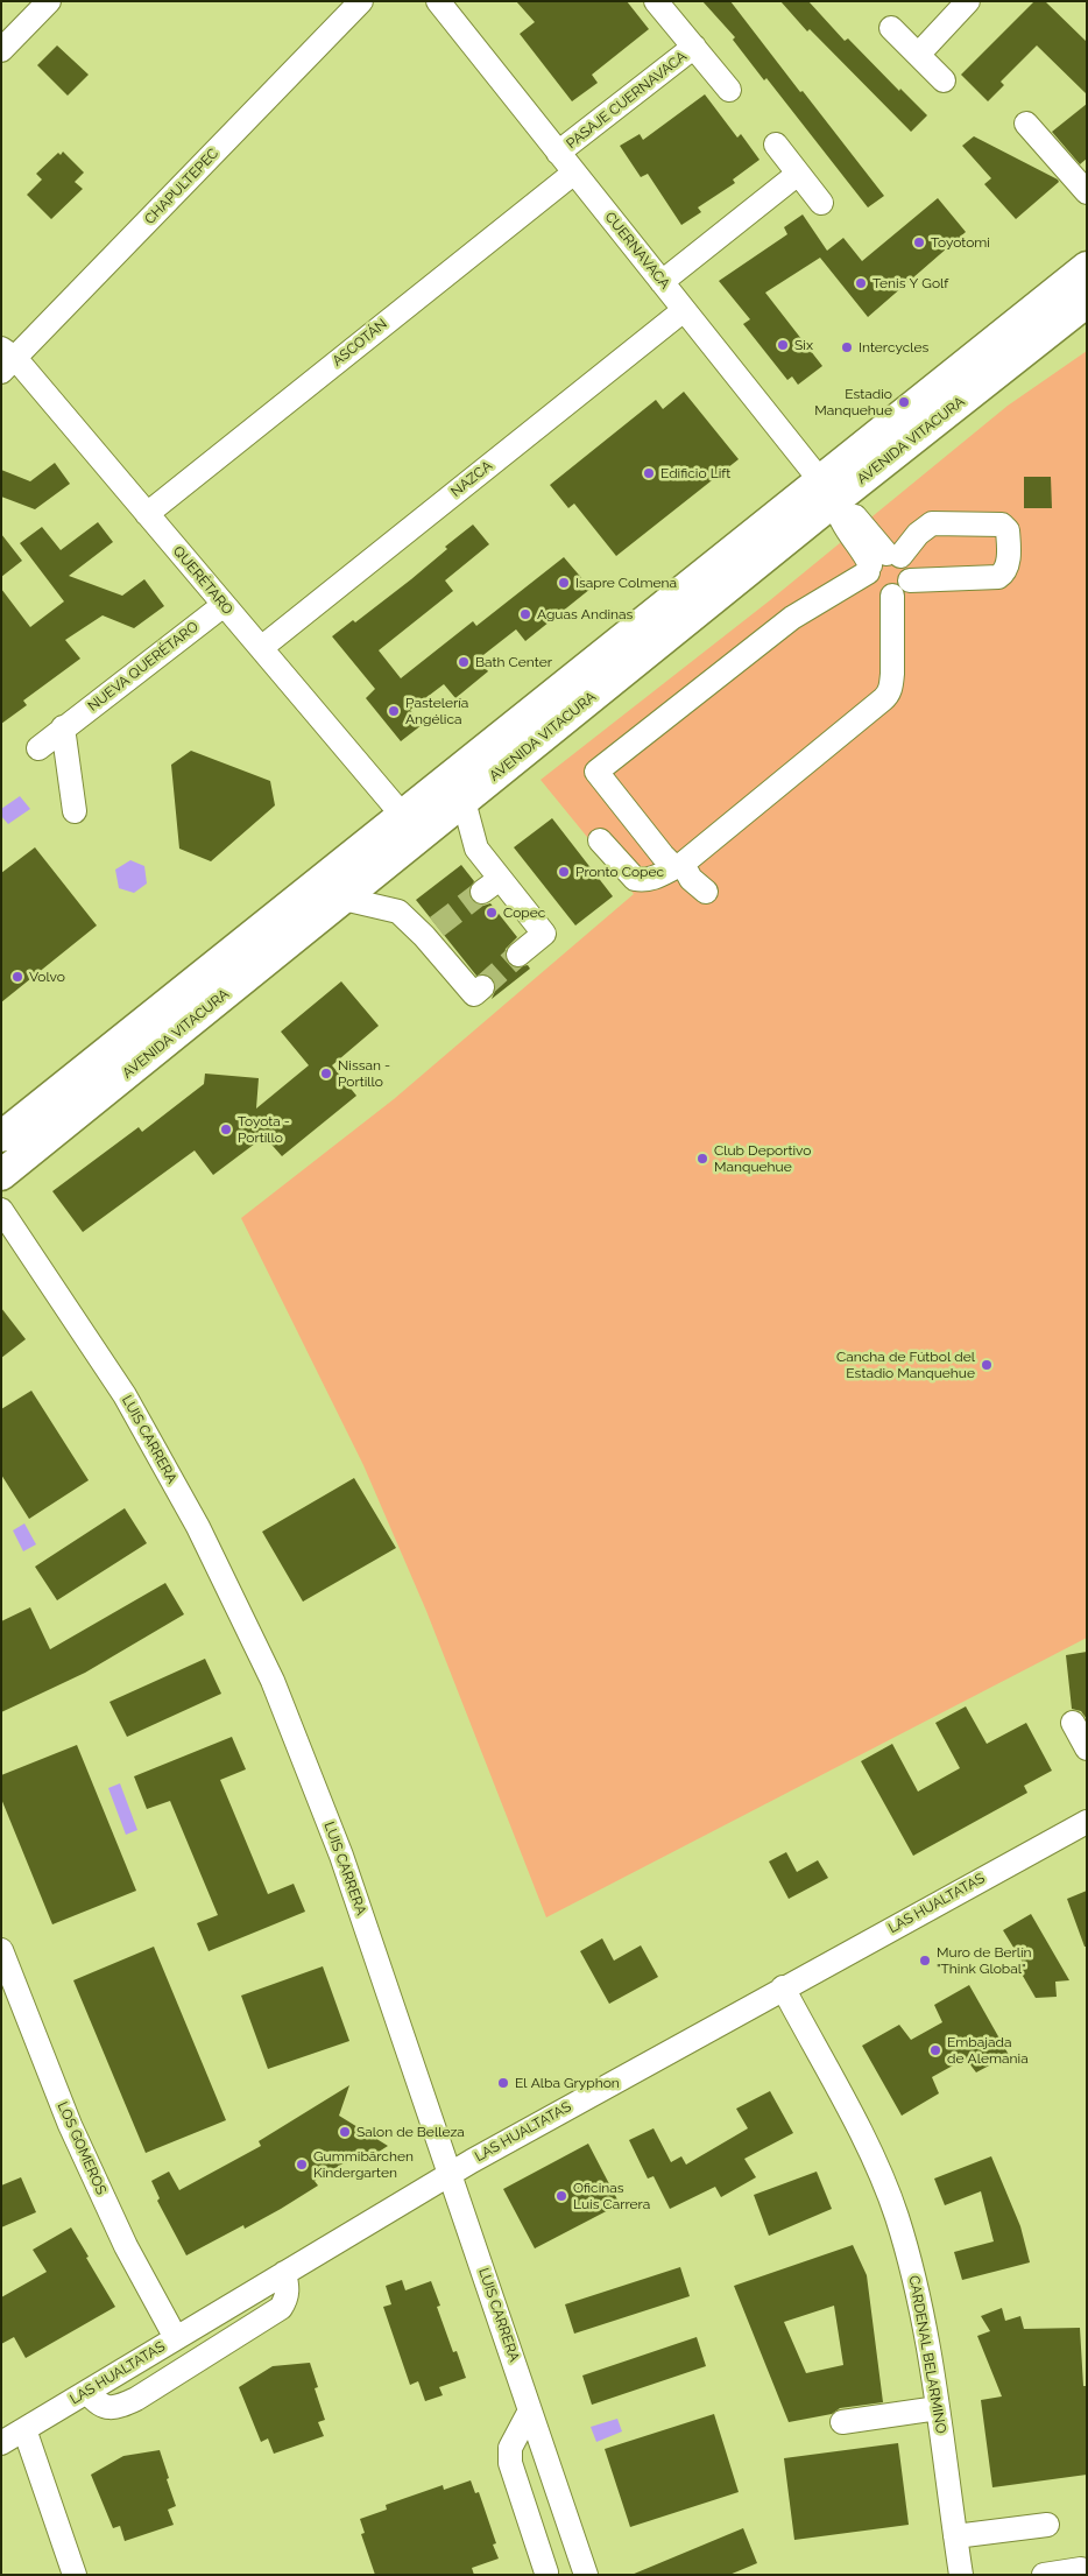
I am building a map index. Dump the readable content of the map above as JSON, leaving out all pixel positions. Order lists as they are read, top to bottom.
{
  "streets": {
    "main road": ["AVENIDA VITACURA"],
    "street": [
      "PASAJE CUERNAVACA",
      "CHAPULTEPEC",
      "CUERNAVACA",
      "ASCOTÁN",
      "NAZCA",
      "QUERÉTARO",
      "NUEVA QUERÉTARO",
      "LUIS CARRERA",
      "LAS HUALTATAS",
      "LOS GOMEROS",
      "CARDENAL BELARMINO"
    ]
  },
  "crossings": [
    ["PASAJE CUERNAVACA", "CUERNAVACA"],
    ["CHAPULTEPEC", "QUERÉTARO"],
    ["CUERNAVACA", "ASCOTÁN"],
    ["CUERNAVACA", "AVENIDA VITACURA"],
    ["CUERNAVACA", "NAZCA"],
    ["ASCOTÁN", "QUERÉTARO"],
    ["AVENIDA VITACURA", "QUERÉTARO"],
    ["NAZCA", "QUERÉTARO"],
    ["QUERÉTARO", "NUEVA QUERÉTARO"],
    ["LUIS CARRERA", "LAS HUALTATAS"],
    ["LAS HUALTATAS", "LOS GOMEROS"],
    ["LAS HUALTATAS", "CARDENAL BELARMINO"]
  ],
  "places": [
    "Toyotomi",
    "Tenis Y Golf",
    "Six",
    "Intercycles",
    "Estadio Manquehue",
    "Edificio Lift",
    "Isapre Colmena",
    "Aguas Andinas",
    "Bath Center",
    "Pastelería Angélica",
    "Pronto Copec",
    "Copec",
    "Volvo",
    "Nissan - Portillo",
    "Toyota - Portillo",
    "Club Deportivo Manquehue",
    "Cancha de Fútbol del Estadio Manquehue",
    "Muro de Berlín \"Think Global\"",
    "Embajada de Alemania",
    "El Alba Gryphon",
    "Salon de Belleza",
    "Gummibärchen Kindergarten",
    "Oficinas Luis Carrera"
  ]
}
